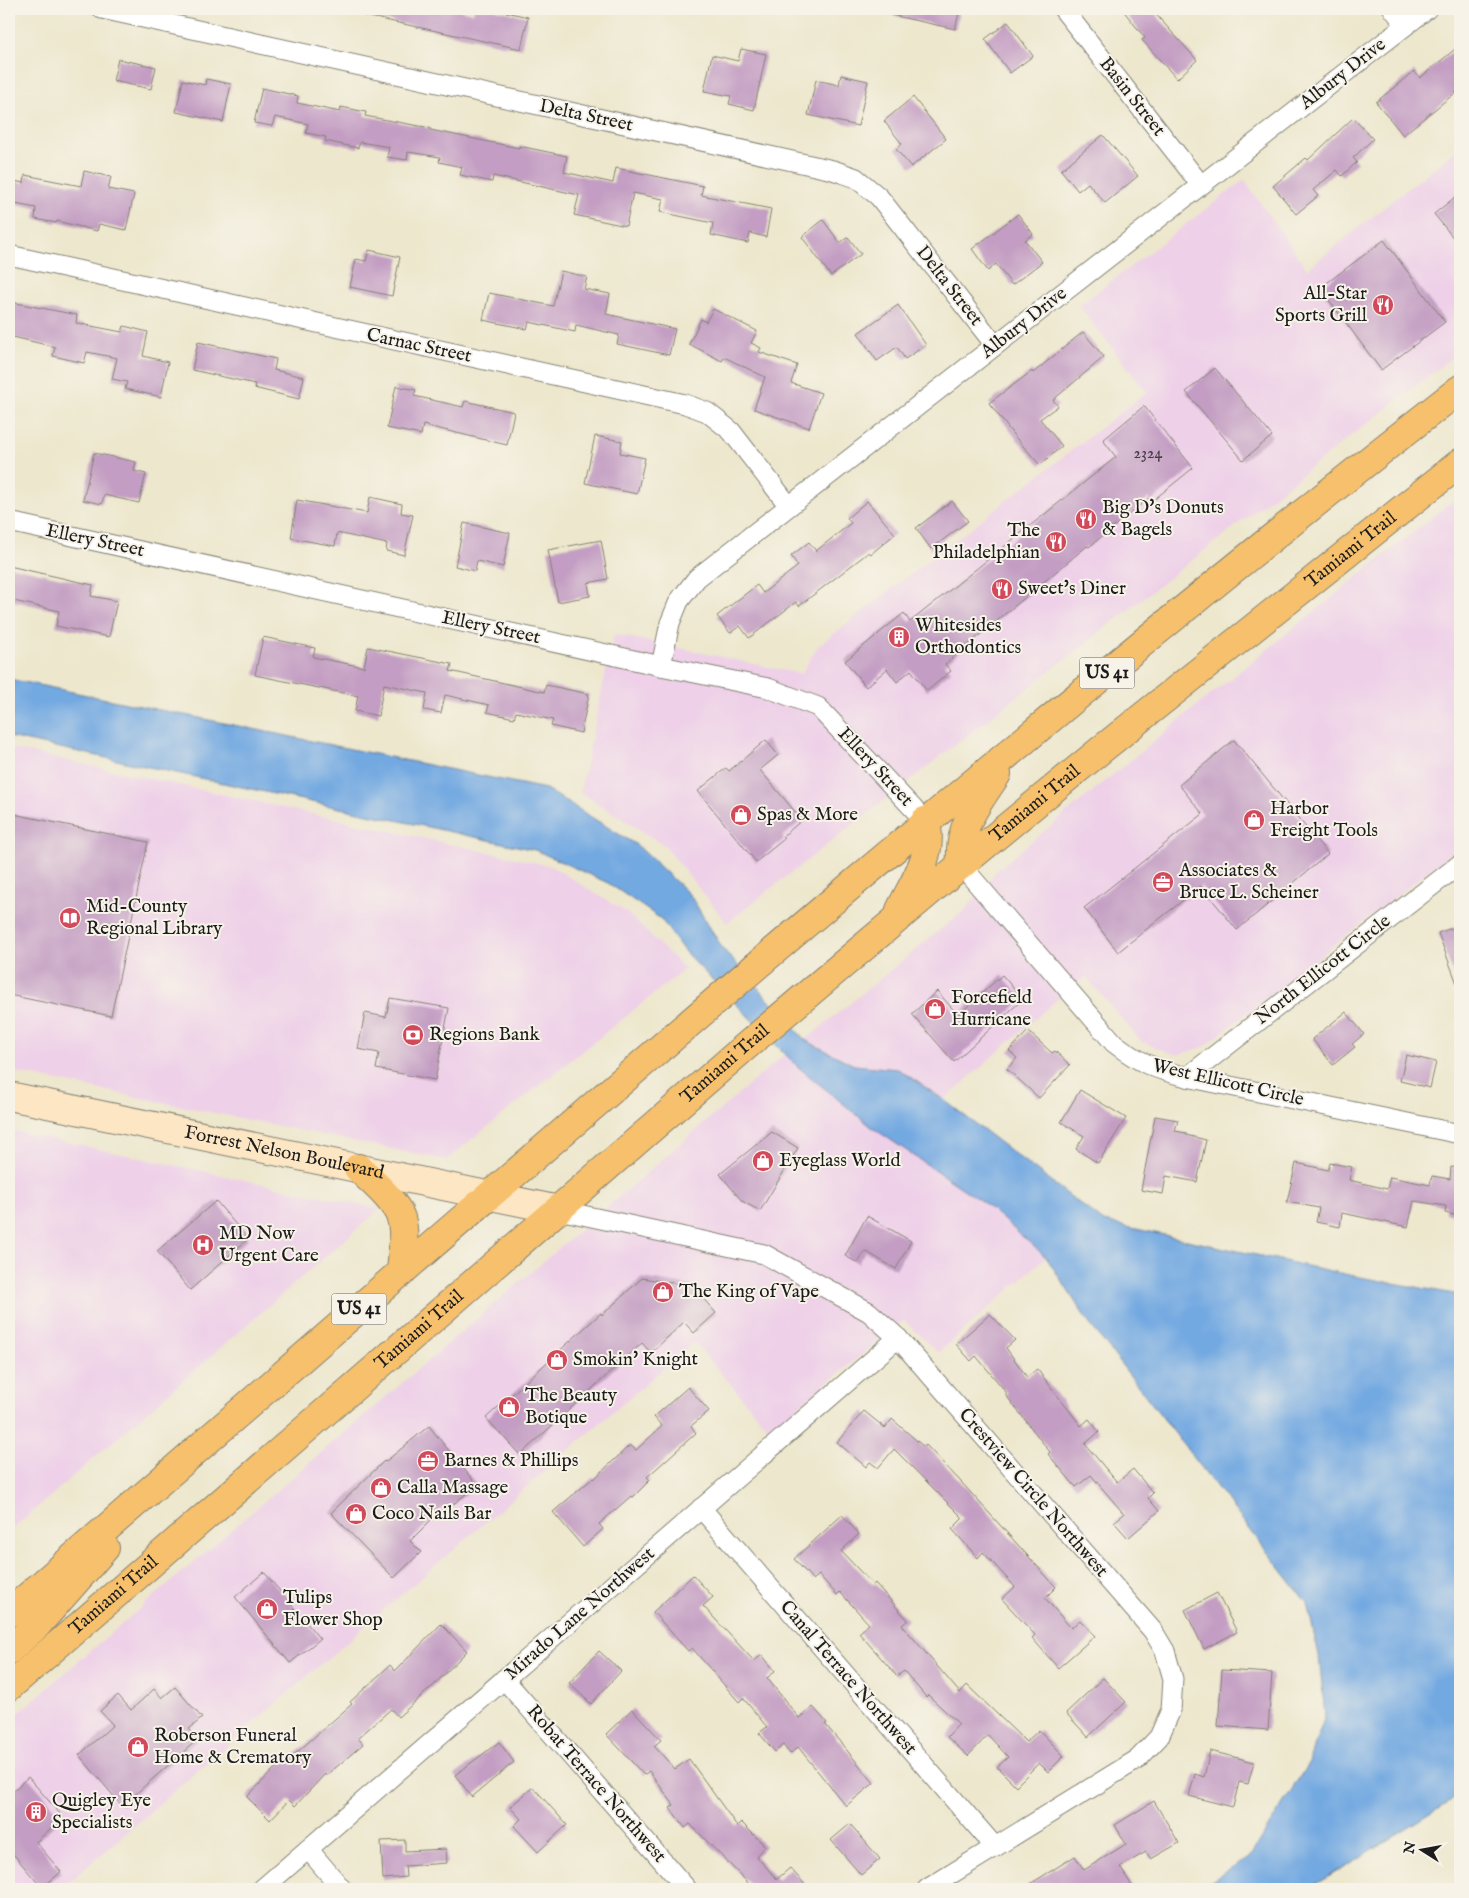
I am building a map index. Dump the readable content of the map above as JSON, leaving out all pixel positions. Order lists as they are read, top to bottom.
{
  "streets": {
    "main road": ["Tamiami Trail", "US 41"],
    "street": [
      "Albury Drive",
      "Basin Street",
      "Delta Street",
      "Carnac Street",
      "Ellery Street",
      "North Ellicott Circle",
      "West Ellicott Circle",
      "Forrest Nelson Boulevard",
      "Crestview Circle Northwest",
      "Mirado Lane Northwest",
      "Canal Terrace Northwest",
      "Robat Terrace Northwest"
    ]
  },
  "crossings": [
    ["Albury Drive", "Basin Street"],
    ["Albury Drive", "Delta Street"],
    ["Albury Drive", "Carnac Street"],
    ["Albury Drive", "Ellery Street"],
    ["Ellery Street", "US 41"],
    ["Tamiami Trail", "West Ellicott Circle"],
    ["Tamiami Trail", "Forrest Nelson Boulevard"],
    ["Tamiami Trail", "Crestview Circle Northwest"],
    ["US 41", "Forrest Nelson Boulevard"],
    ["North Ellicott Circle", "West Ellicott Circle"],
    ["Forrest Nelson Boulevard", "Crestview Circle Northwest"],
    ["Crestview Circle Northwest", "Mirado Lane Northwest"],
    ["Crestview Circle Northwest", "Canal Terrace Northwest"],
    ["Mirado Lane Northwest", "Canal Terrace Northwest"],
    ["Mirado Lane Northwest", "Robat Terrace Northwest"]
  ],
  "places": {
    "restaurant": [
      "All-Star Sports Grill",
      "Big D's Donuts & Bagels",
      "The Philadelphian",
      "Sweet's Diner"
    ],
    "building": ["Whitesides Orthodontics", "Quigley Eye Specialists"],
    "shop": [
      "Spas & More",
      "Harbor Freight Tools",
      "Forcefield Hurricane",
      "Eyeglass World",
      "The King of Vape",
      "Smokin' Knight",
      "The Beauty Botique",
      "Calla Massage",
      "Coco Nails Bar",
      "Tulips Flower Shop",
      "Roberson Funeral Home & Crematory"
    ],
    "office": ["Associates & Bruce L. Scheiner", "Barnes & Phillips"],
    "library": ["Mid-County Regional Library"],
    "bank": ["Regions Bank"],
    "hospital": ["MD Now Urgent Care"]
  },
  "house_numbers": ["2324"],
  "north": "left"
}
